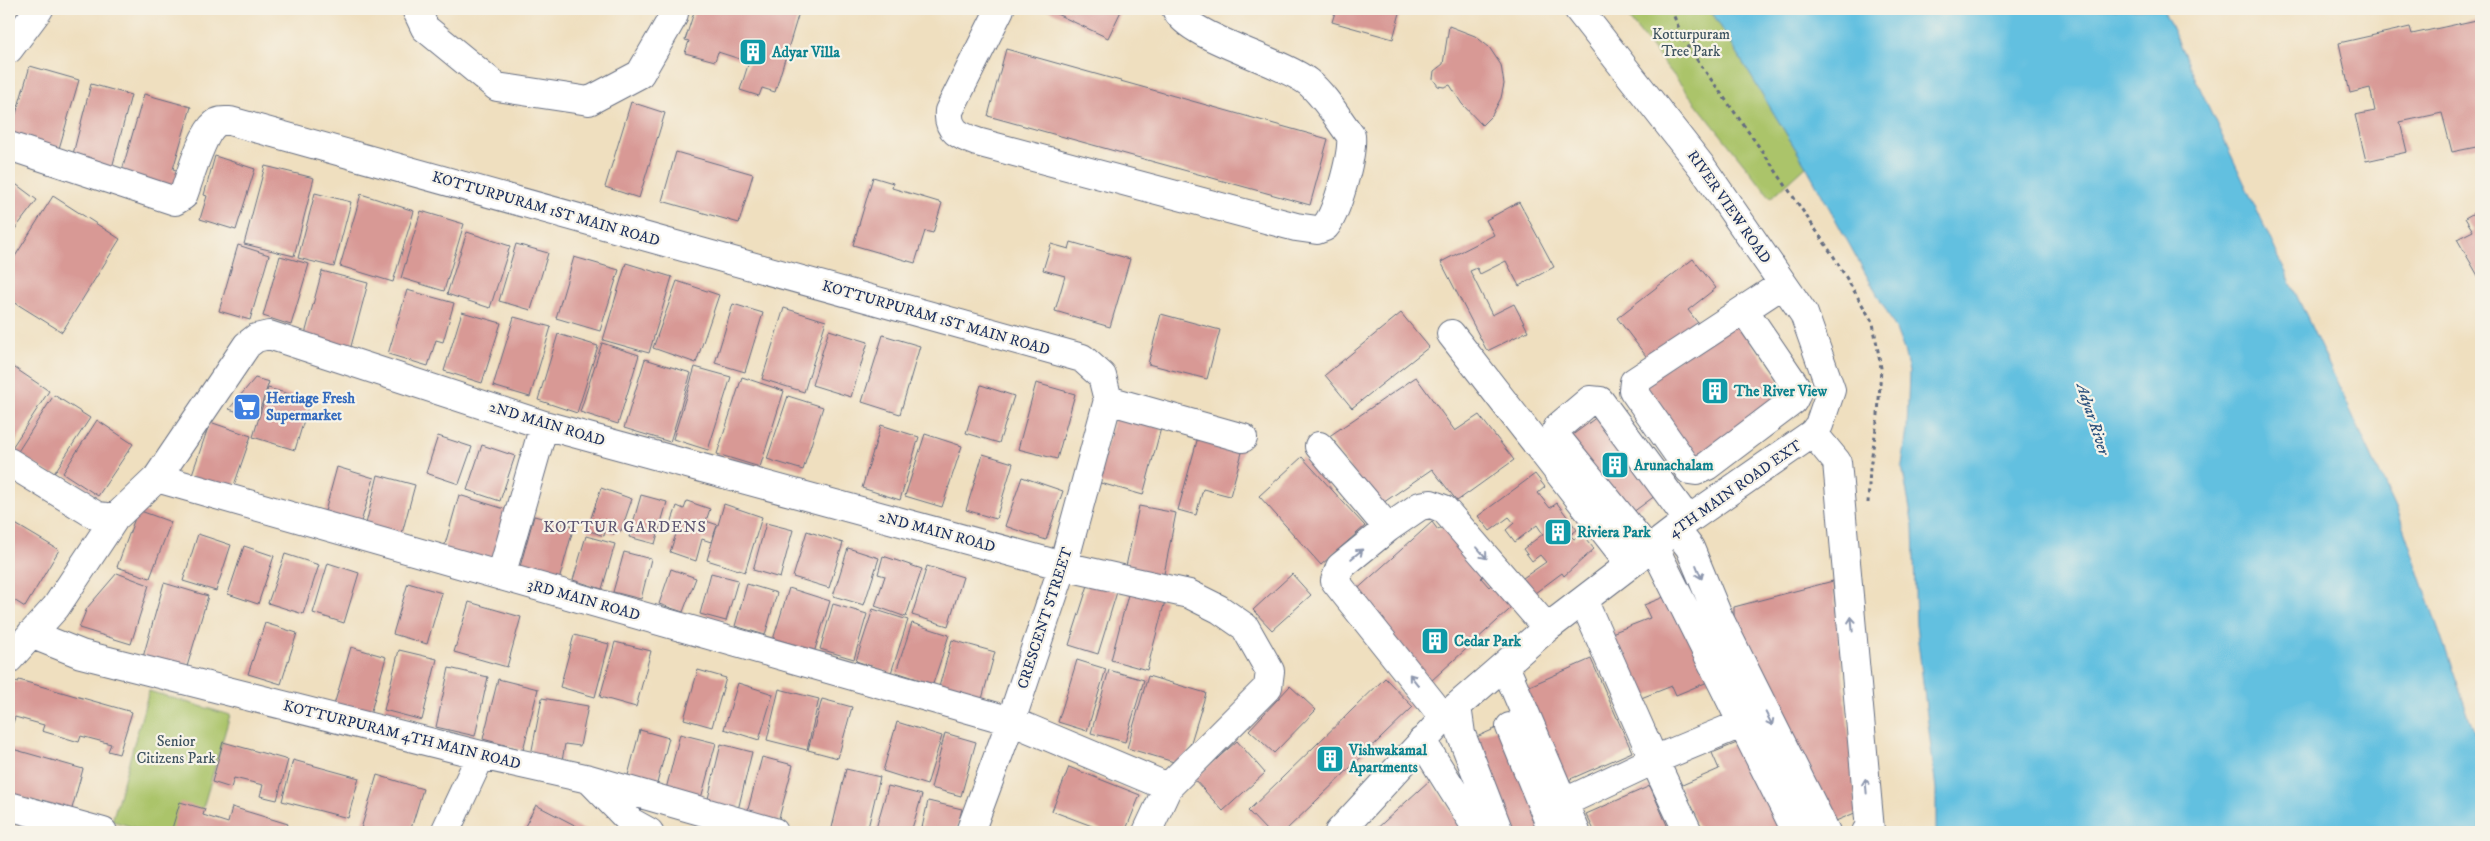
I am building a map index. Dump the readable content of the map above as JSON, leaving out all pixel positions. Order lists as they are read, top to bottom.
{
  "streets": {
    "street": [
      "RIVER VIEW ROAD",
      "KOTTURPURAM 1ST MAIN ROAD",
      "2ND MAIN ROAD",
      "4TH MAIN ROAD EXT",
      "3RD MAIN ROAD",
      "CRESCENT STREET",
      "KOTTURPURAM 4TH MAIN ROAD"
    ]
  },
  "crossings": [
    ["RIVER VIEW ROAD", "4TH MAIN ROAD EXT"],
    ["KOTTURPURAM 1ST MAIN ROAD", "CRESCENT STREET"],
    ["2ND MAIN ROAD", "3RD MAIN ROAD"],
    ["2ND MAIN ROAD", "CRESCENT STREET"],
    ["2ND MAIN ROAD", "KOTTURPURAM 4TH MAIN ROAD"],
    ["3RD MAIN ROAD", "CRESCENT STREET"]
  ],
  "districts": ["KOTTUR GARDENS"],
  "water": ["Adyar River"],
  "parks": ["Kotturpuram Tree Park", "Senior Citizens Park"],
  "places": {
    "building": [
      "Adyar Villa",
      "The River View",
      "Arunachalam",
      "Riviera Park",
      "Cedar Park",
      "Vishwakamal Apartments"
    ],
    "supermarket": ["Hertiage Fresh Supermarket"]
  }
}
